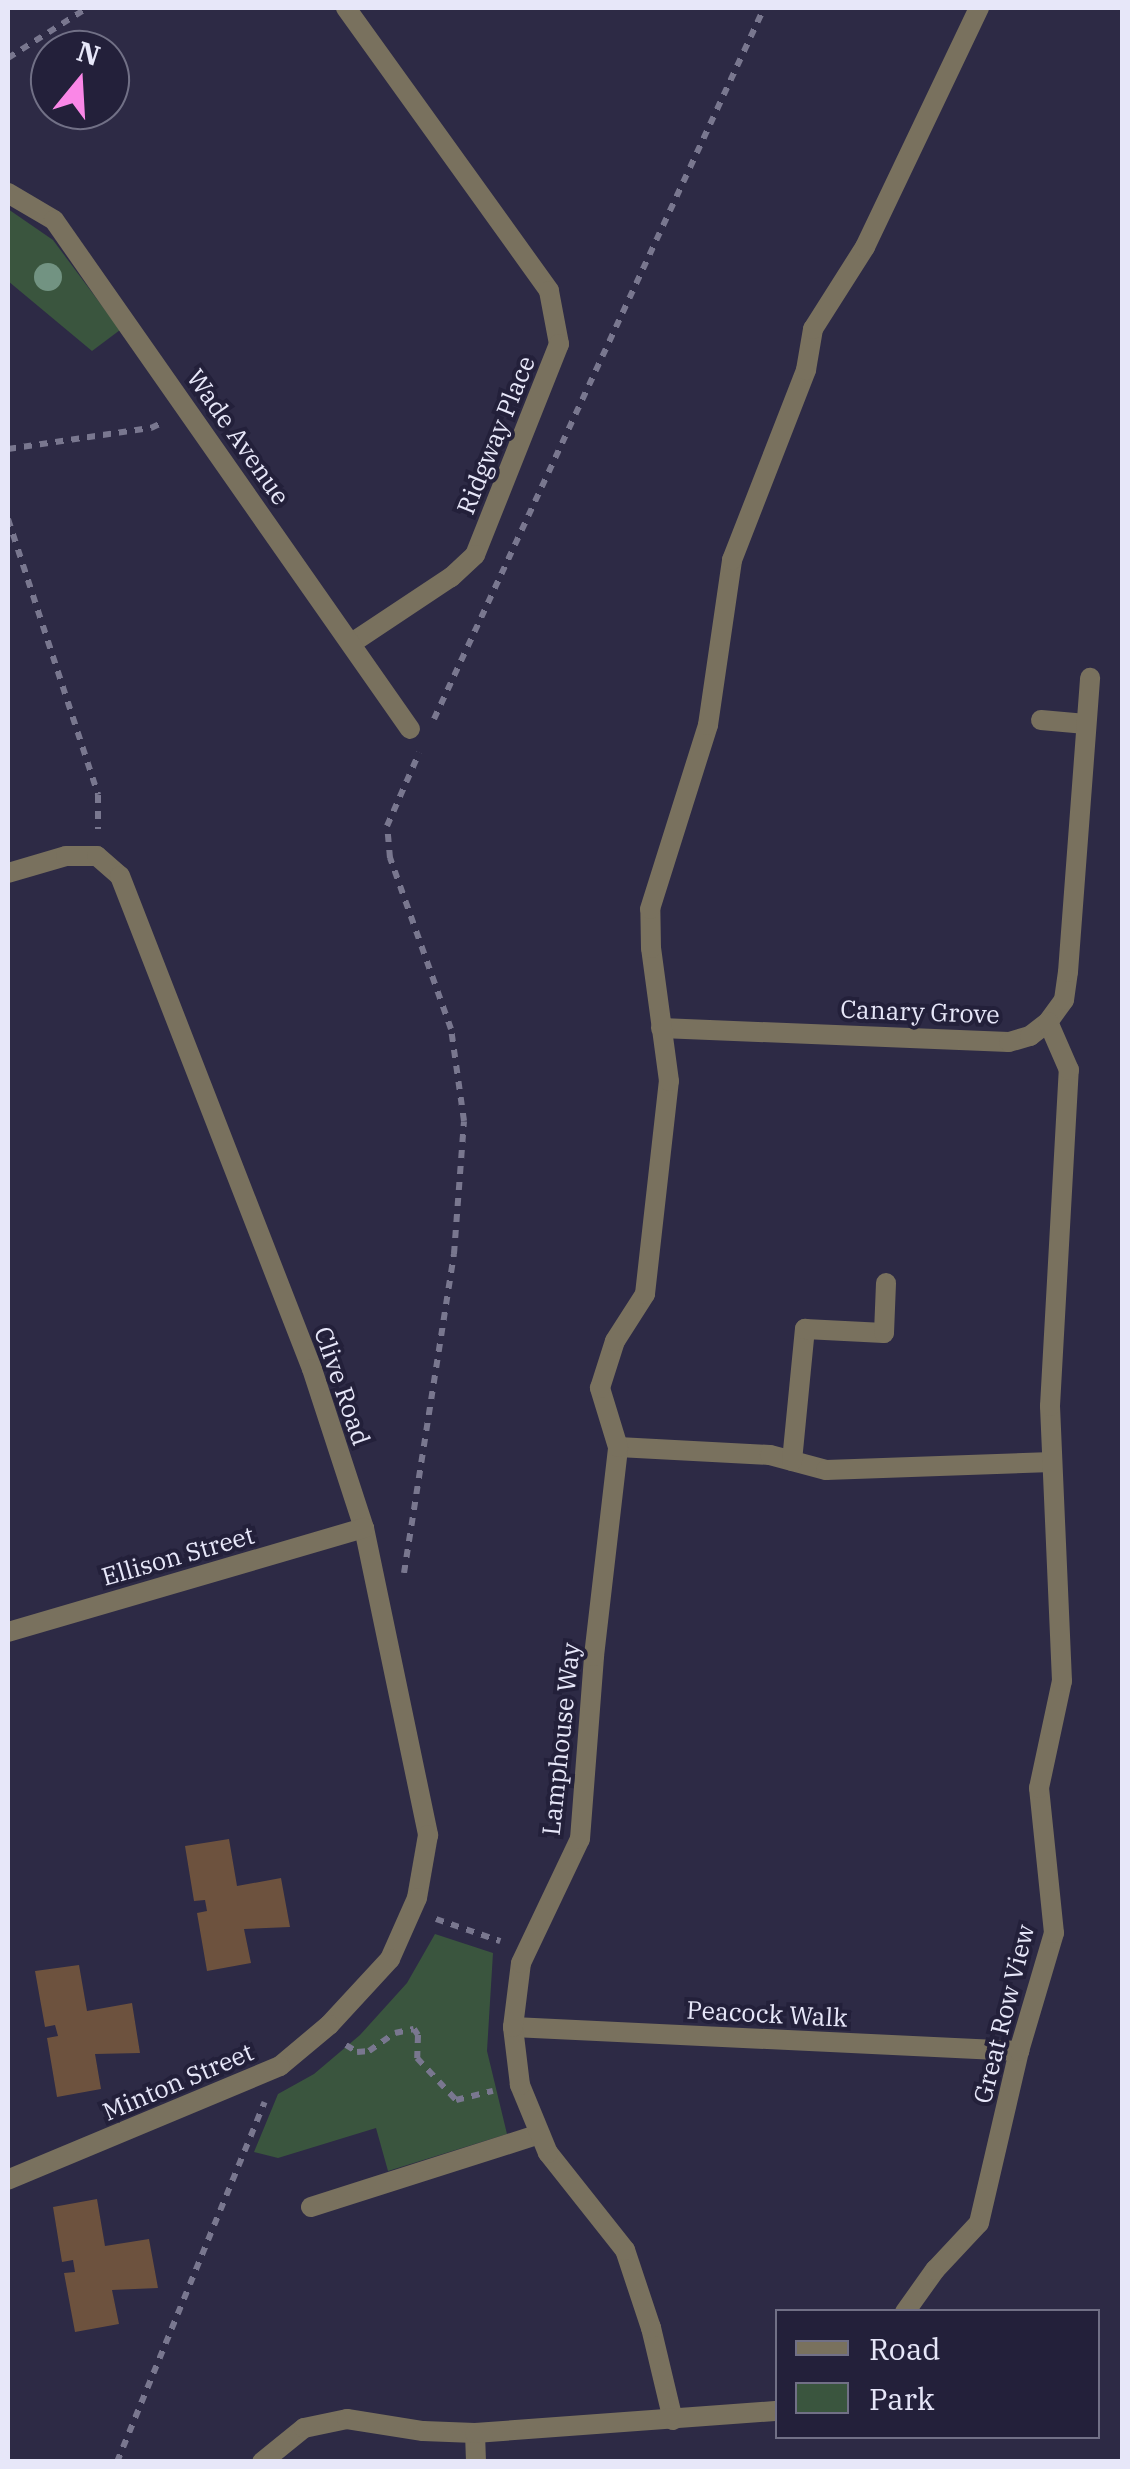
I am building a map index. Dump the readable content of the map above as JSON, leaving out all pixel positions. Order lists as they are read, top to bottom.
{
  "streets": {
    "street": [
      "Ridgway Place",
      "Wade Avenue",
      "Canary Grove",
      "Clive Road",
      "Ellison Street",
      "Lamphouse Way",
      "Peacock Walk",
      "Great Row View",
      "Minton Street"
    ]
  },
  "crossings": [
    ["Ridgway Place", "Wade Avenue"],
    ["Canary Grove", "Lamphouse Way"],
    ["Canary Grove", "Great Row View"],
    ["Clive Road", "Ellison Street"],
    ["Clive Road", "Minton Street"],
    ["Lamphouse Way", "Peacock Walk"],
    ["Peacock Walk", "Great Row View"]
  ],
  "legend": ["Road", "Park"],
  "north": "top"
}
